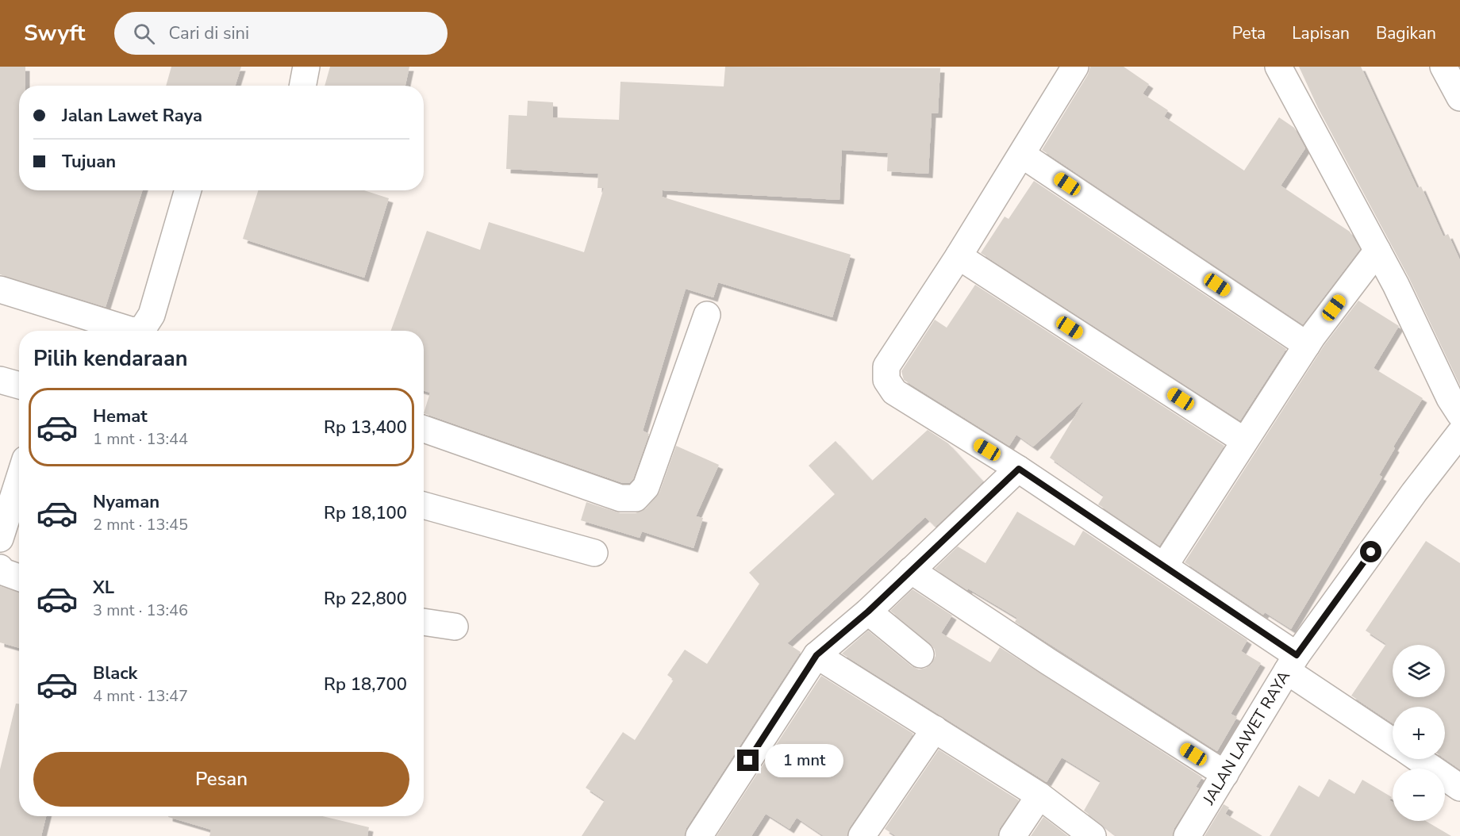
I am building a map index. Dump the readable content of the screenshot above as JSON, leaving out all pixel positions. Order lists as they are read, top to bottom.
{
  "streets": {
    "street": ["JALAN LAWET RAYA"]
  },
  "page": {
    "header": "Swyft",
    "search": "Cari di sini",
    "nav": ["Peta", "Lapisan", "Bagikan"],
    "banner": ["Jalan Lawet Raya", "Tujuan"],
    "heading": "Pilih kendaraan",
    "list": [
      {
        "name": "Hemat",
        "note": "1 mnt · 13:44",
        "value": "Rp 13,400"
      },
      {
        "name": "Nyaman",
        "note": "2 mnt · 13:45",
        "value": "Rp 18,100"
      },
      {
        "name": "XL",
        "note": "3 mnt · 13:46",
        "value": "Rp 22,800"
      },
      {
        "name": "Black",
        "note": "4 mnt · 13:47",
        "value": "Rp 18,700"
      }
    ],
    "map_buttons": ["+", "−"],
    "buttons": "Pesan",
    "bubble": "1 mnt"
  }
}
